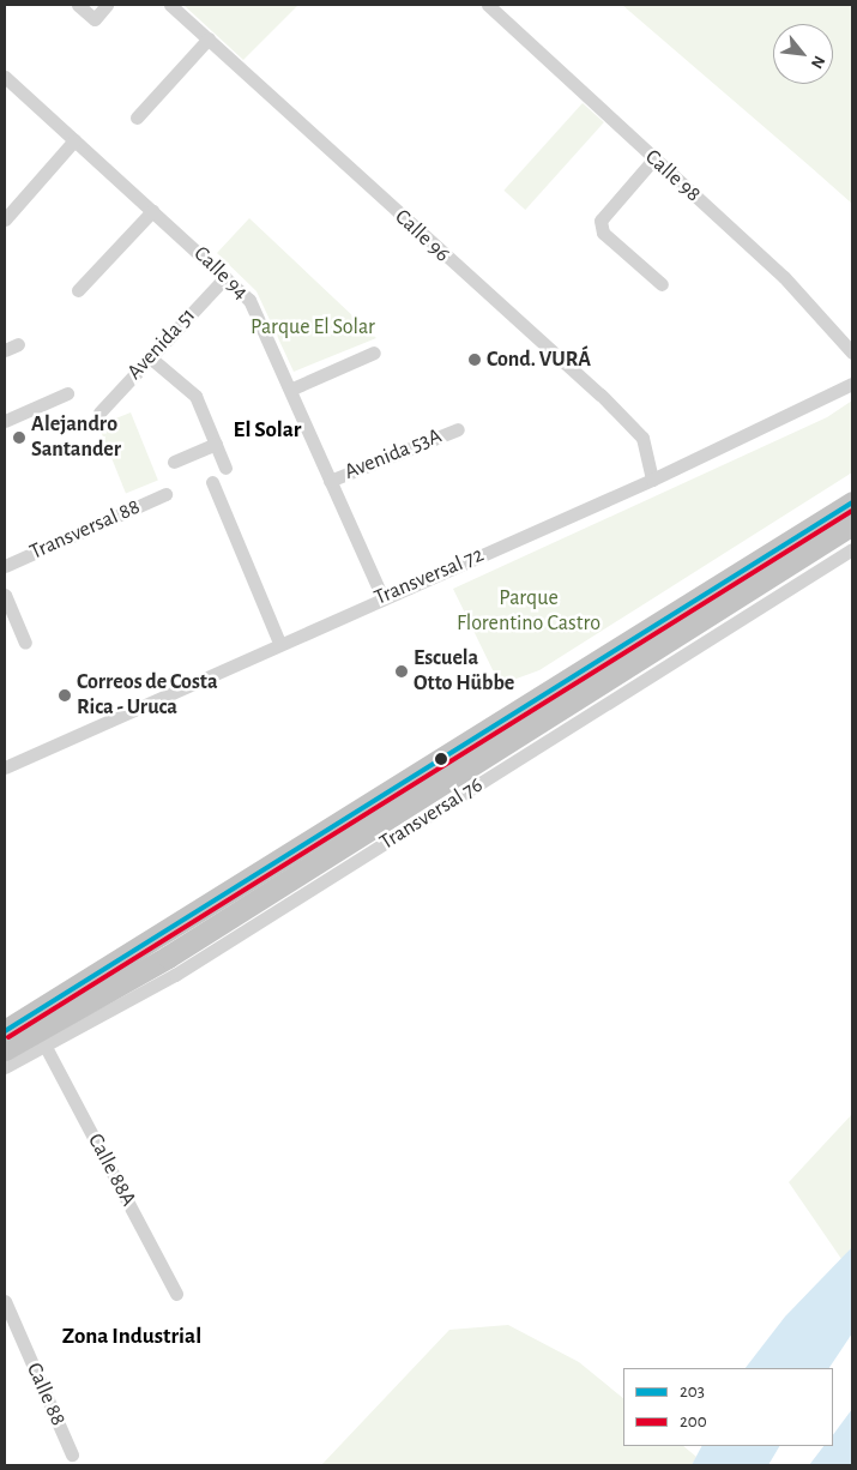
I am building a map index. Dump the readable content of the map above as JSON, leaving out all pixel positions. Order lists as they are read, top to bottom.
{
  "streets": {
    "street": [
      "Calle 98",
      "Calle 96",
      "Calle 94",
      "Avenida 51",
      "Avenida 53A",
      "Transversal 88",
      "Transversal 72",
      "Transversal 76",
      "Calle 88A",
      "Calle 88"
    ]
  },
  "crossings": [
    ["Calle 96", "Transversal 72"],
    ["Calle 94", "Avenida 51"],
    ["Calle 94", "Avenida 53A"],
    ["Calle 94", "Transversal 72"],
    ["Transversal 76", "Calle 88A"]
  ],
  "districts": ["El Solar", "Zona Industrial"],
  "parks": ["Parque El Solar", "Parque Florentino Castro"],
  "places": [
    "Cond. VURÁ",
    "Alejandro Santander",
    "Escuela Otto Hübbe",
    "Correos de Costa Rica - Uruca"
  ],
  "lines": ["transit line 203", "transit line 200"],
  "legend": ["203", "200"],
  "north": "bottom right"
}
